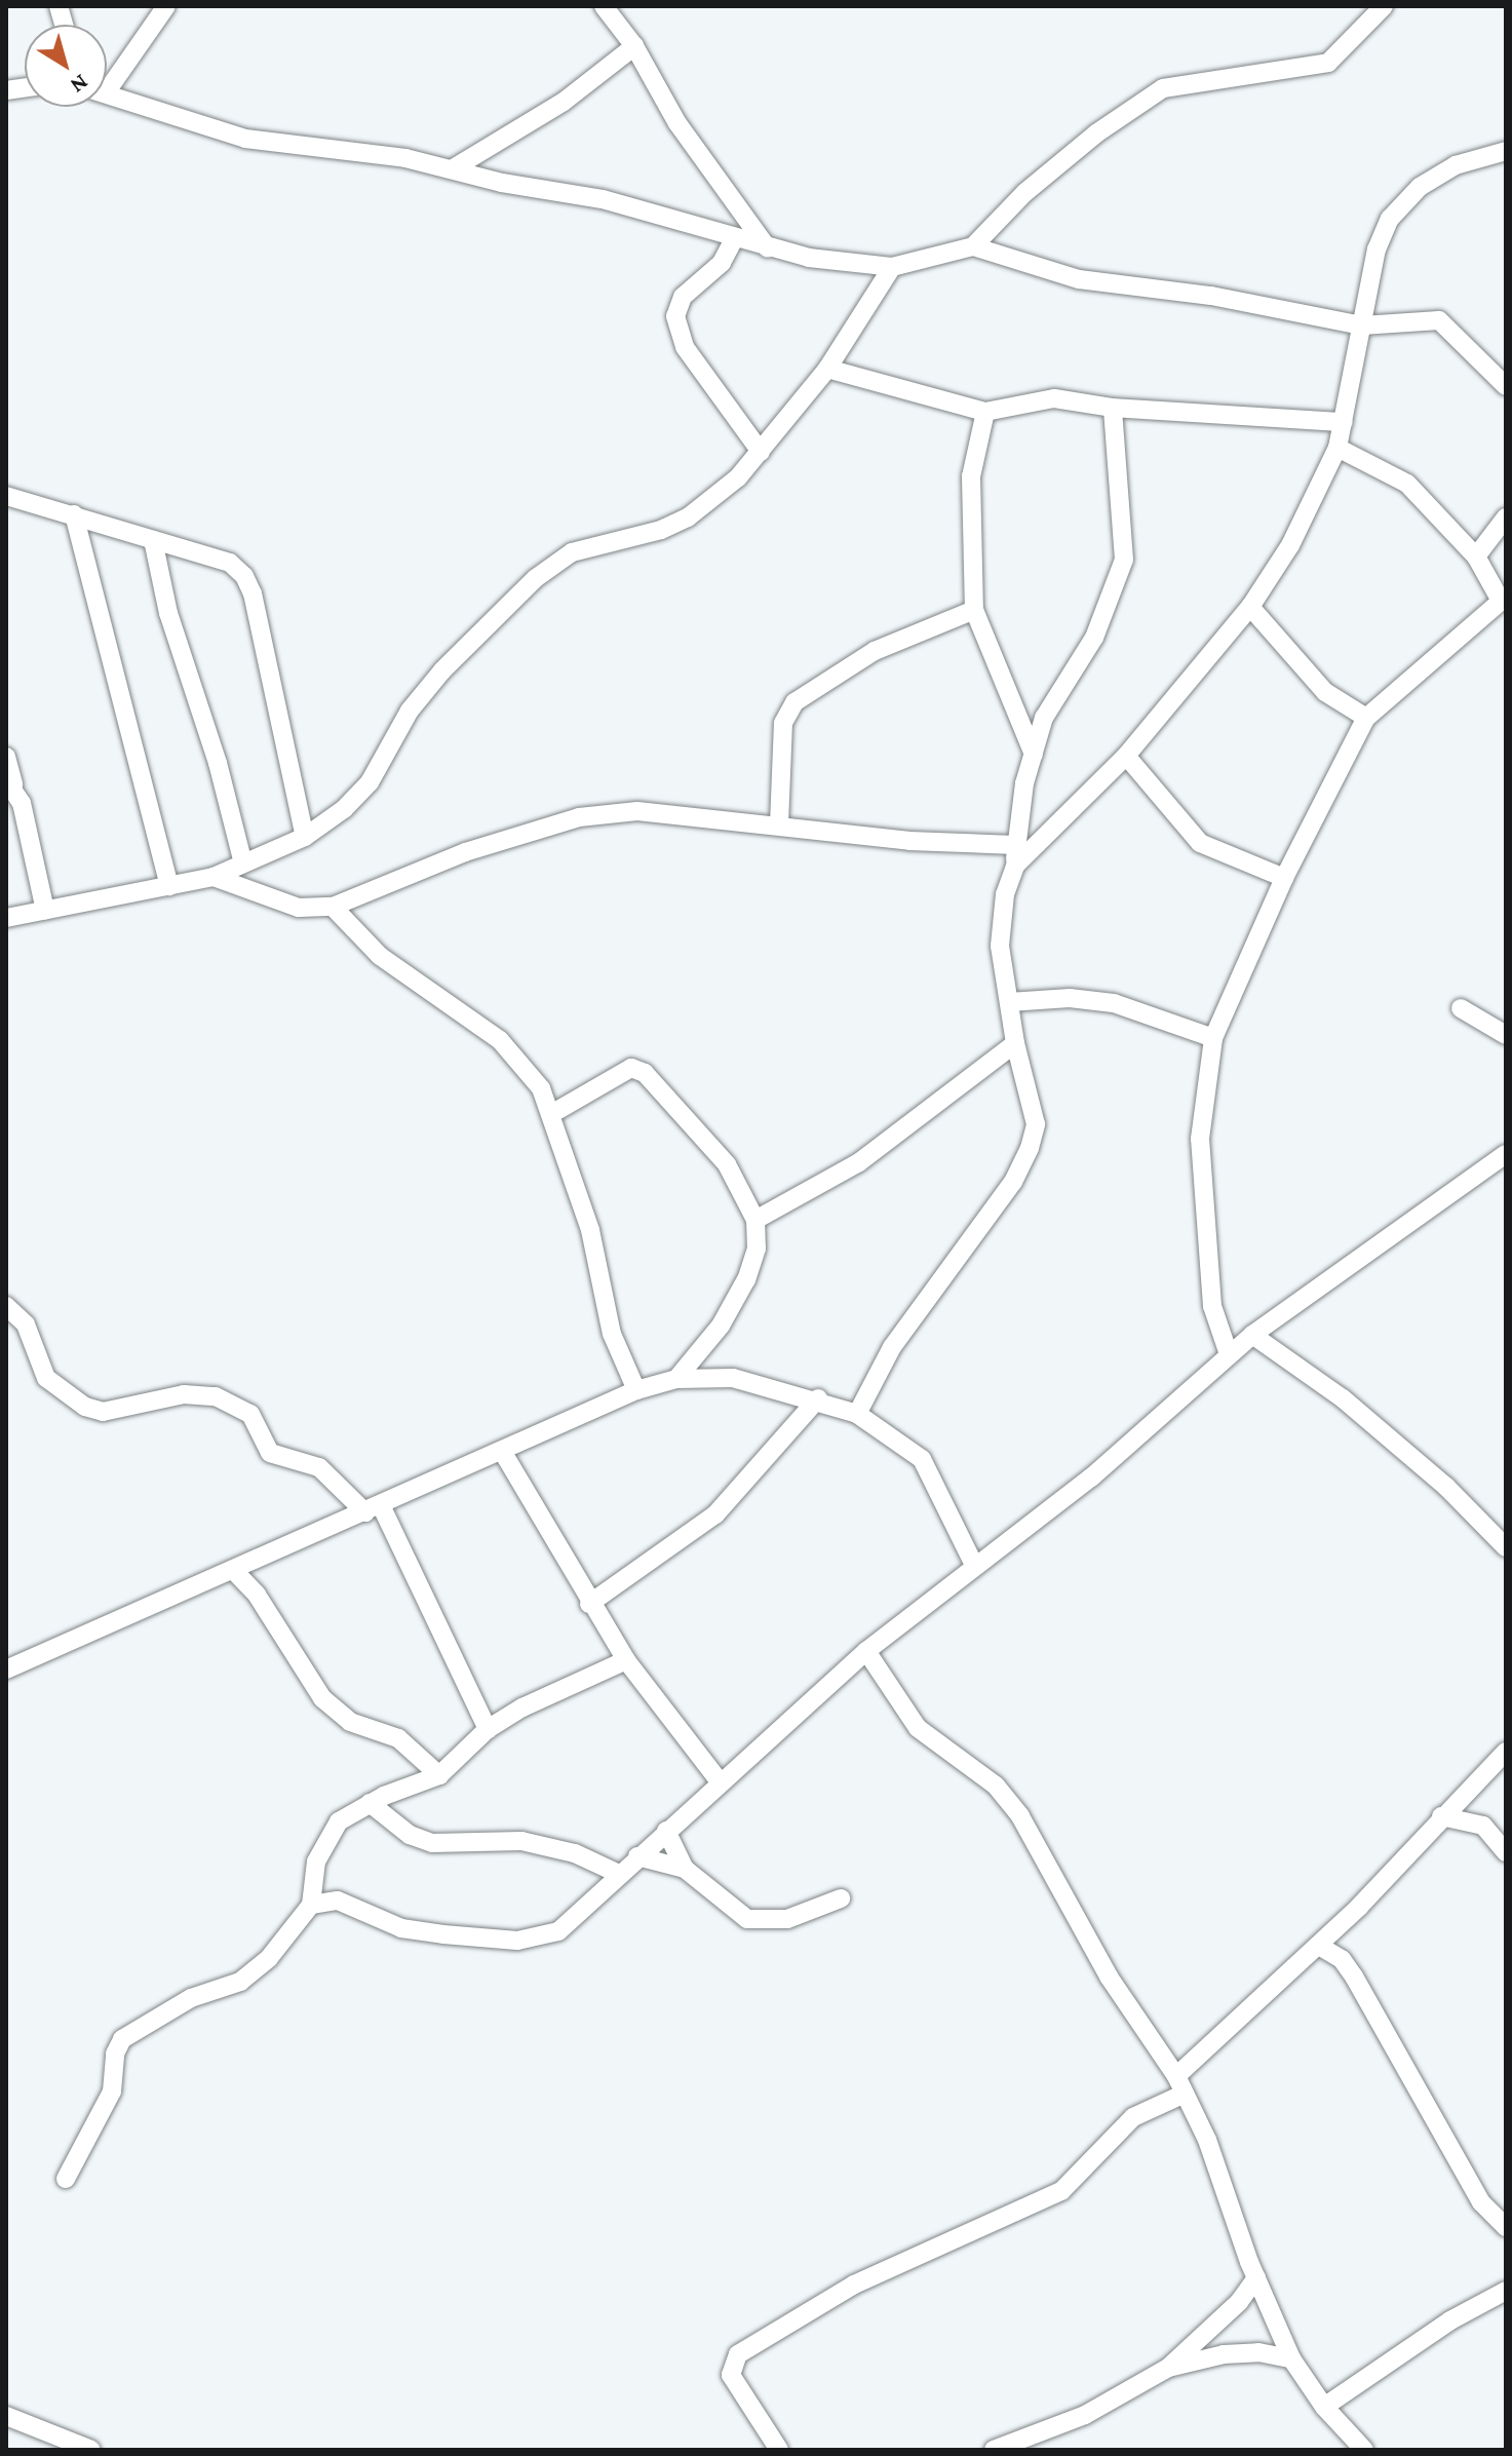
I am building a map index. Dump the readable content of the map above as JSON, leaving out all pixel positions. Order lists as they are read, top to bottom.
{
  "north": "bottom right"
}
